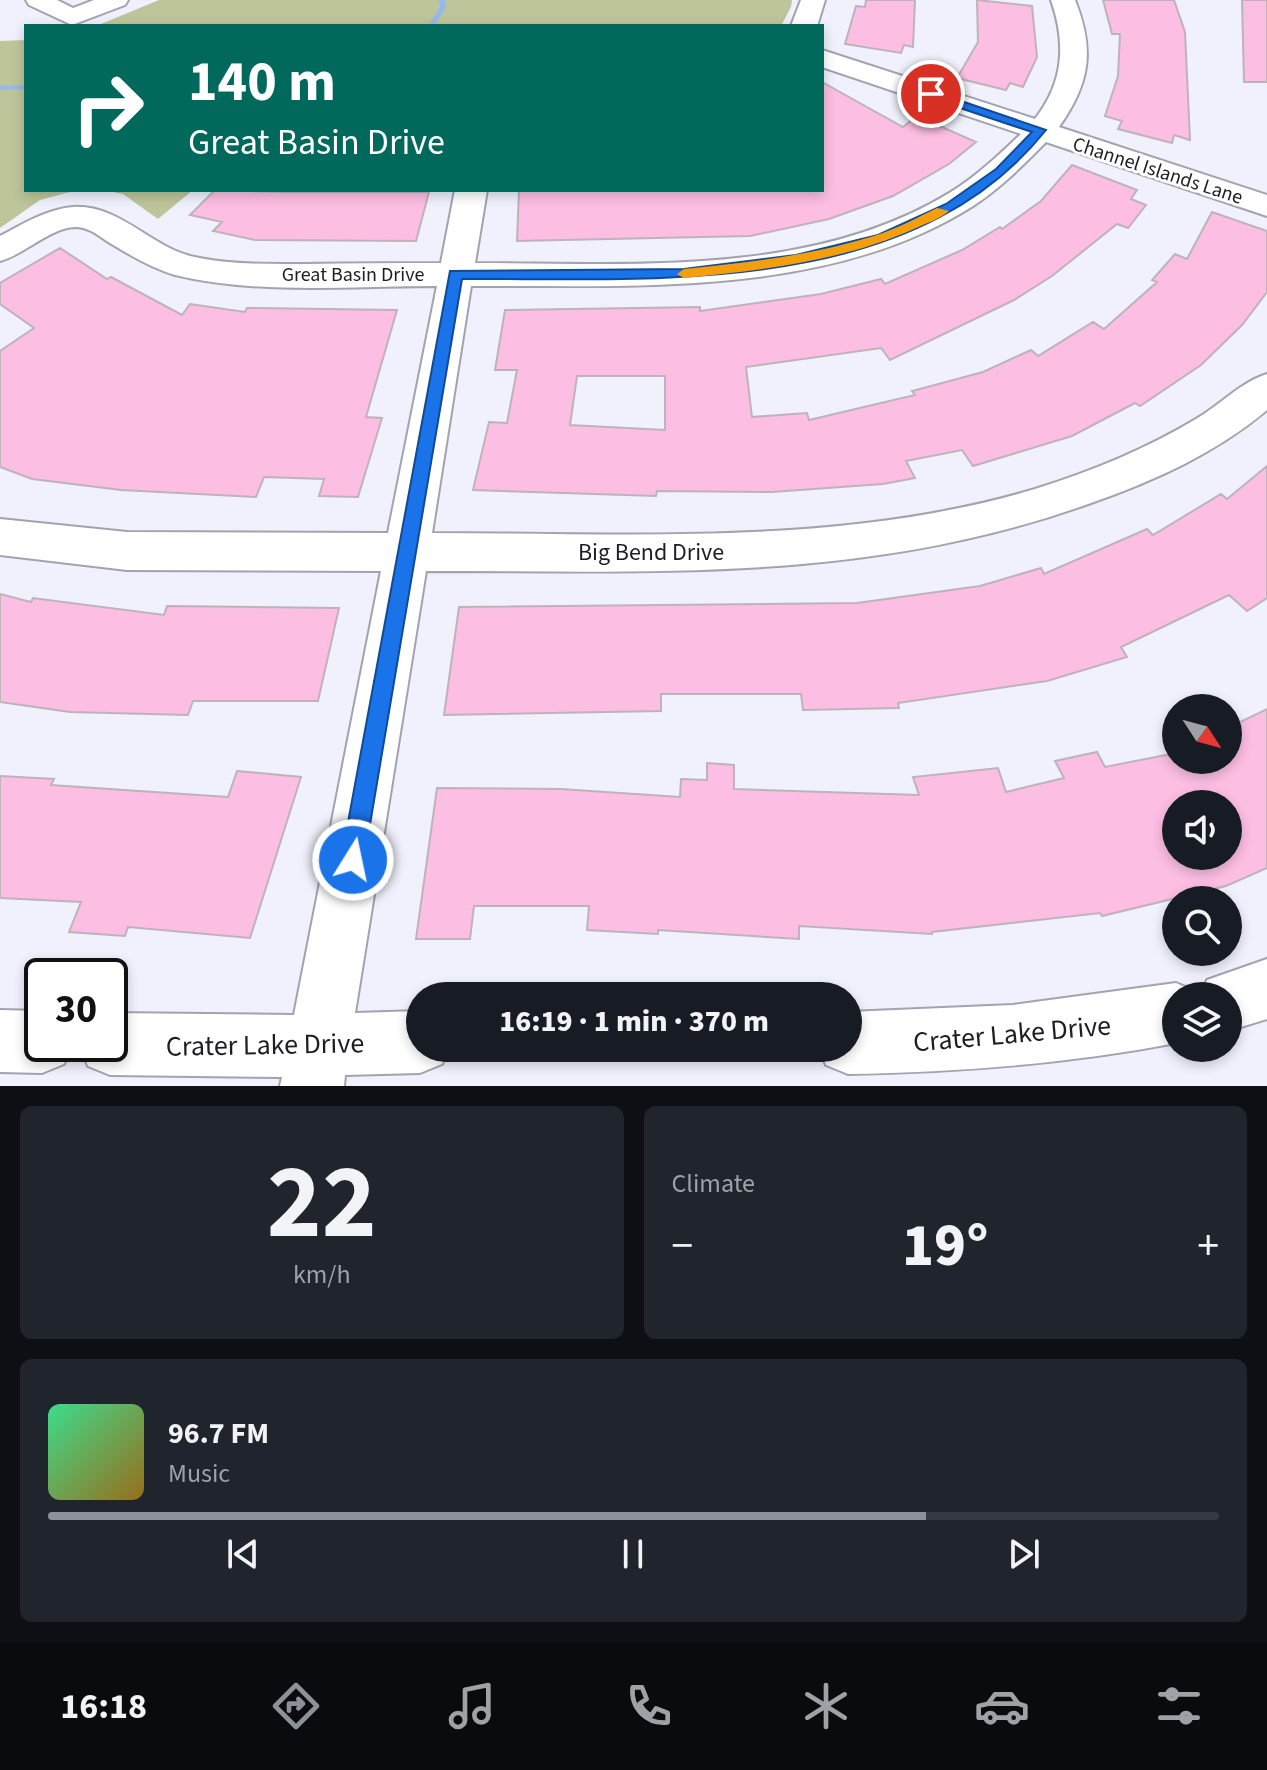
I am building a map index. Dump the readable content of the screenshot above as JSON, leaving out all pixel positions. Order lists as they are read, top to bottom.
{
  "streets": {
    "street": [
      "Channel Islands Lane",
      "Great Basin Drive",
      "Big Bend Drive",
      "Crater Lake Drive"
    ]
  },
  "crossings": [
    ["Channel Islands Lane", "Great Basin Drive"]
  ],
  "north": "bottom right",
  "page": {
    "turn": ["140 m", "Great Basin Drive"],
    "limit": "30",
    "trip": "16:19 · 1 min · 370 m",
    "tile": [
      ["22", "km/h"],
      "Climate"
    ],
    "heat": ["−", "19°", "+"],
    "song": ["96.7 FM", "Music"],
    "tabs": "16:18"
  }
}
